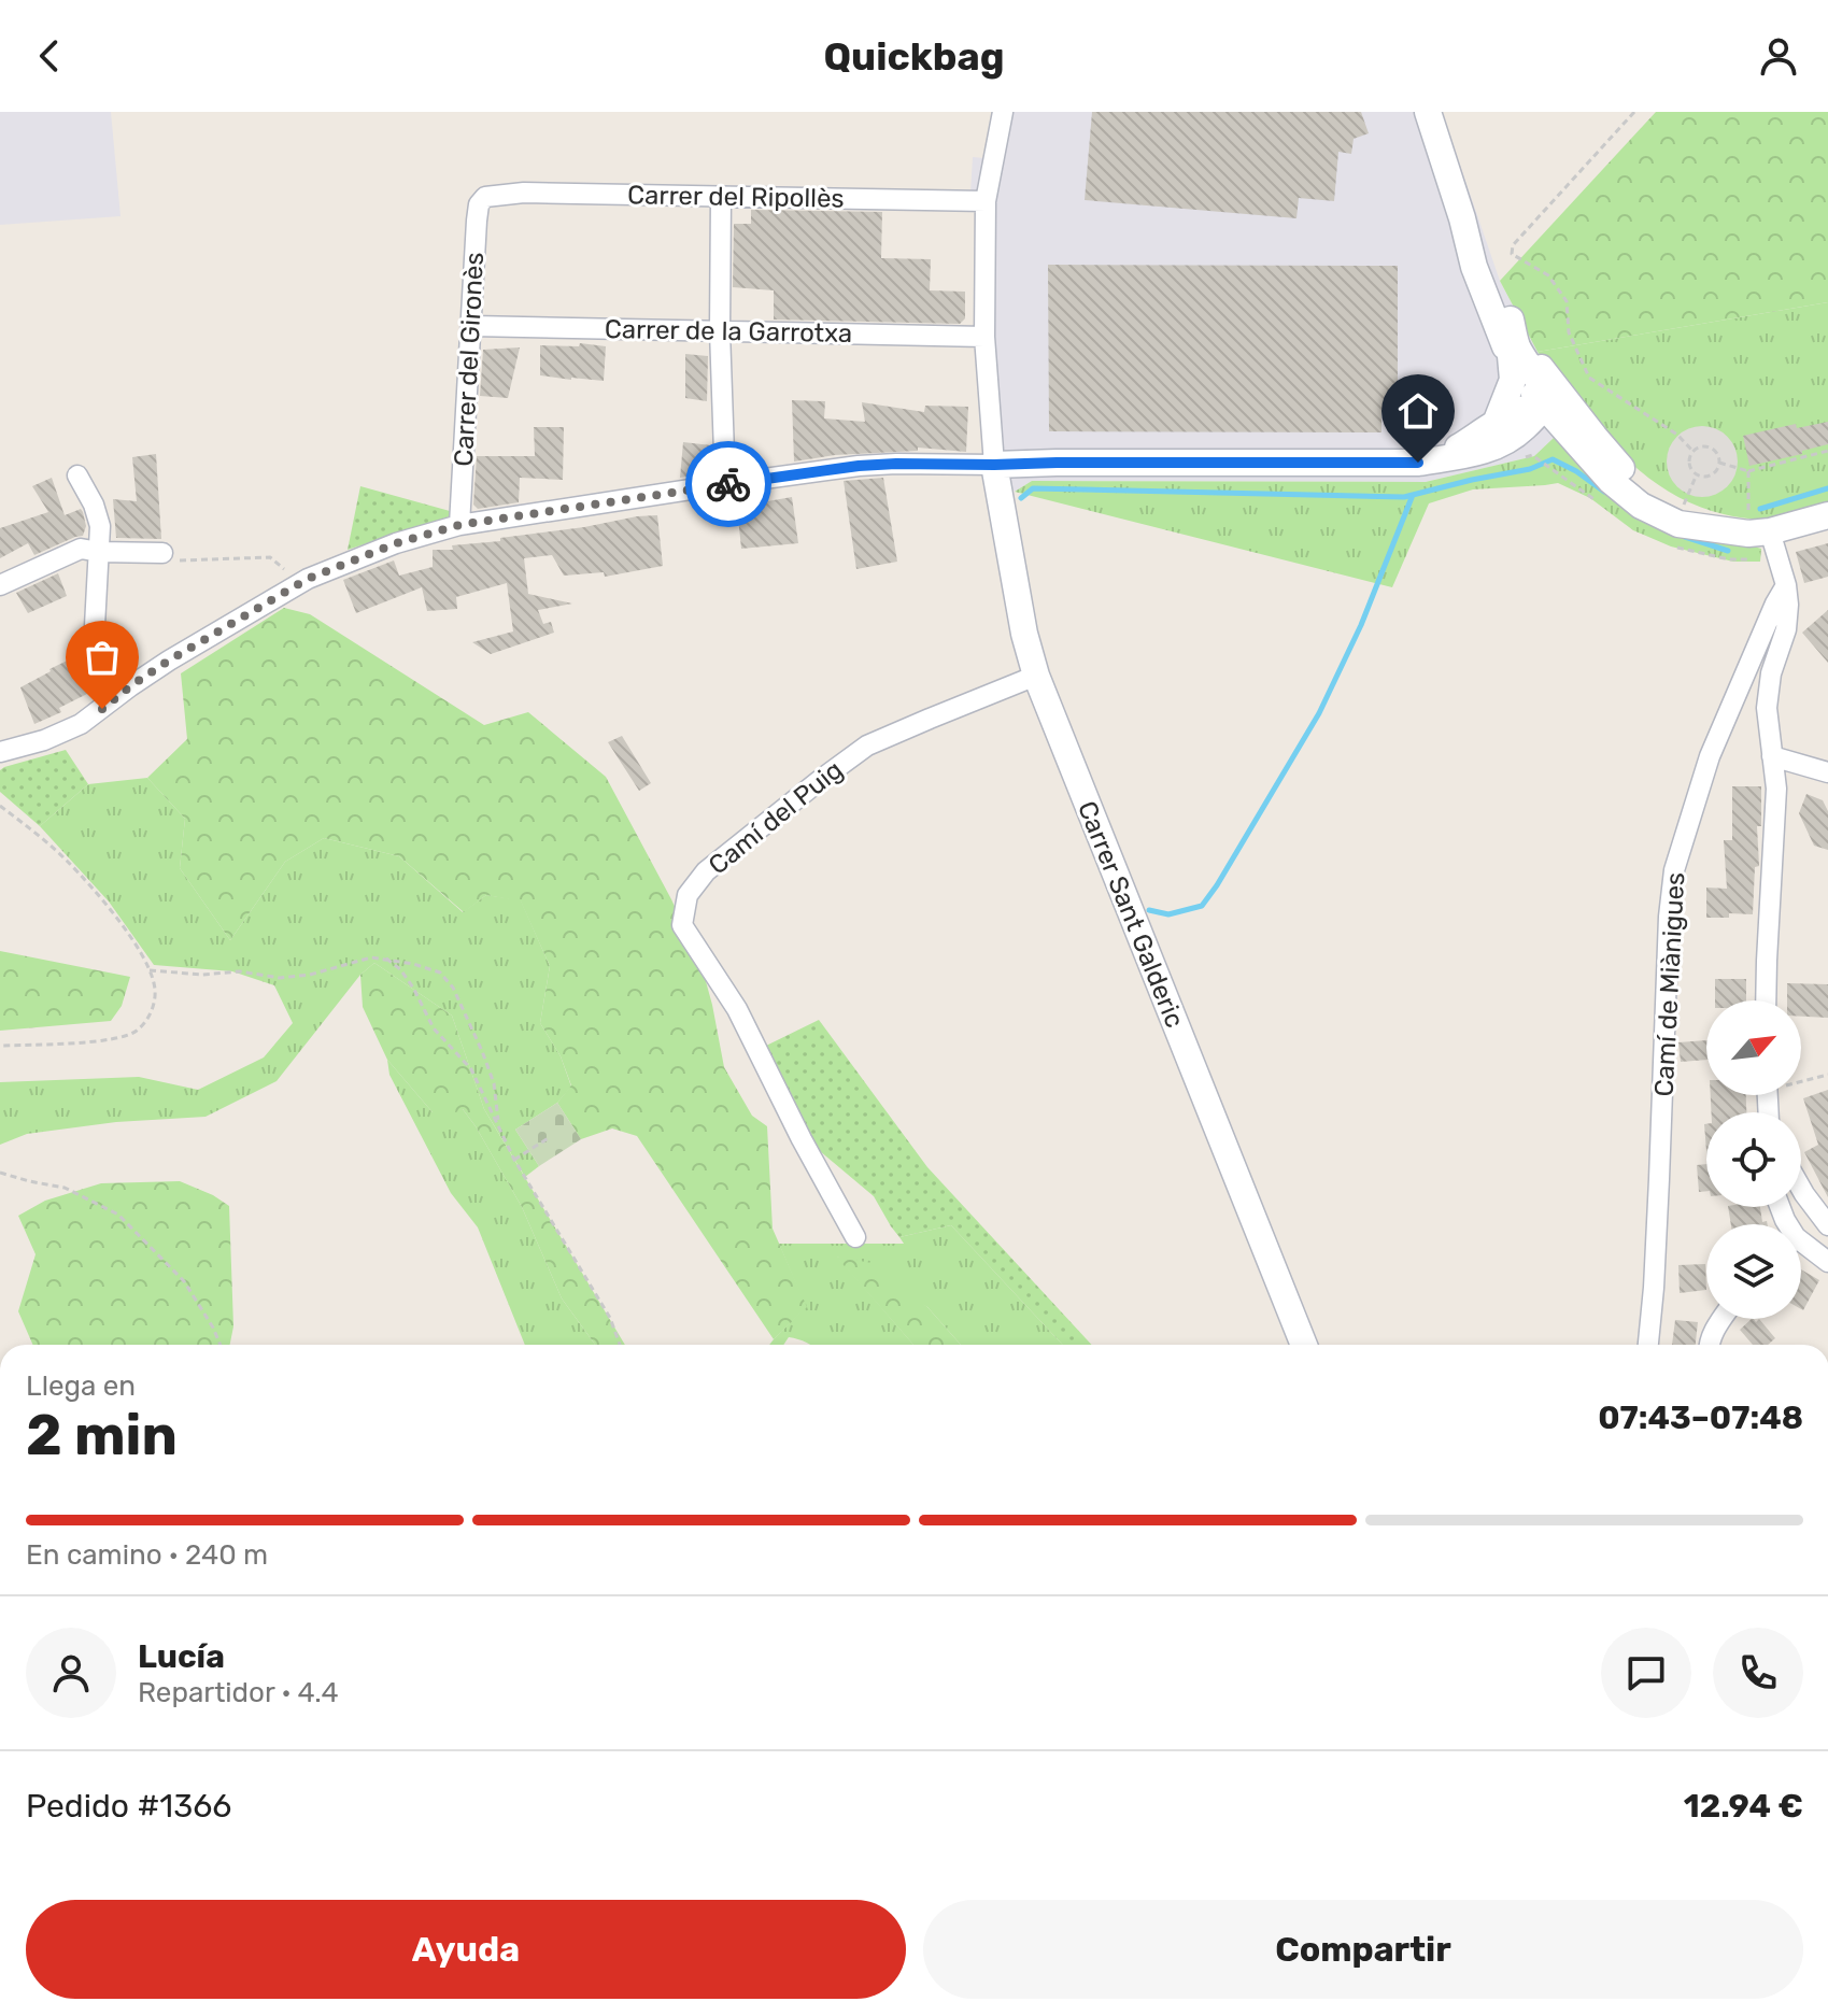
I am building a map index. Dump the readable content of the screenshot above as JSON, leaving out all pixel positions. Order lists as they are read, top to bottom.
{
  "streets": {
    "street": [
      "Carrer del Ripollès",
      "Carrer de la Garrotxa",
      "Carrer del Gironès",
      "Camí del Puig",
      "Carrer Sant Galderic",
      "Camí de Miànigues"
    ]
  },
  "crossings": [
    ["Carrer del Ripollès", "Carrer del Gironès"],
    ["Carrer de la Garrotxa", "Carrer del Gironès"],
    ["Camí del Puig", "Carrer Sant Galderic"]
  ],
  "north": "top right",
  "page": {
    "header": "Quickbag",
    "heading": ["2 min", "Llega en", "07:43–07:48"],
    "panel": [
      "Lucía",
      "Repartidor · 4.4",
      "Pedido #1366",
      "12.94 €"
    ],
    "bar": "En camino · 240 m",
    "buttons": ["Ayuda", "Compartir"]
  }
}
